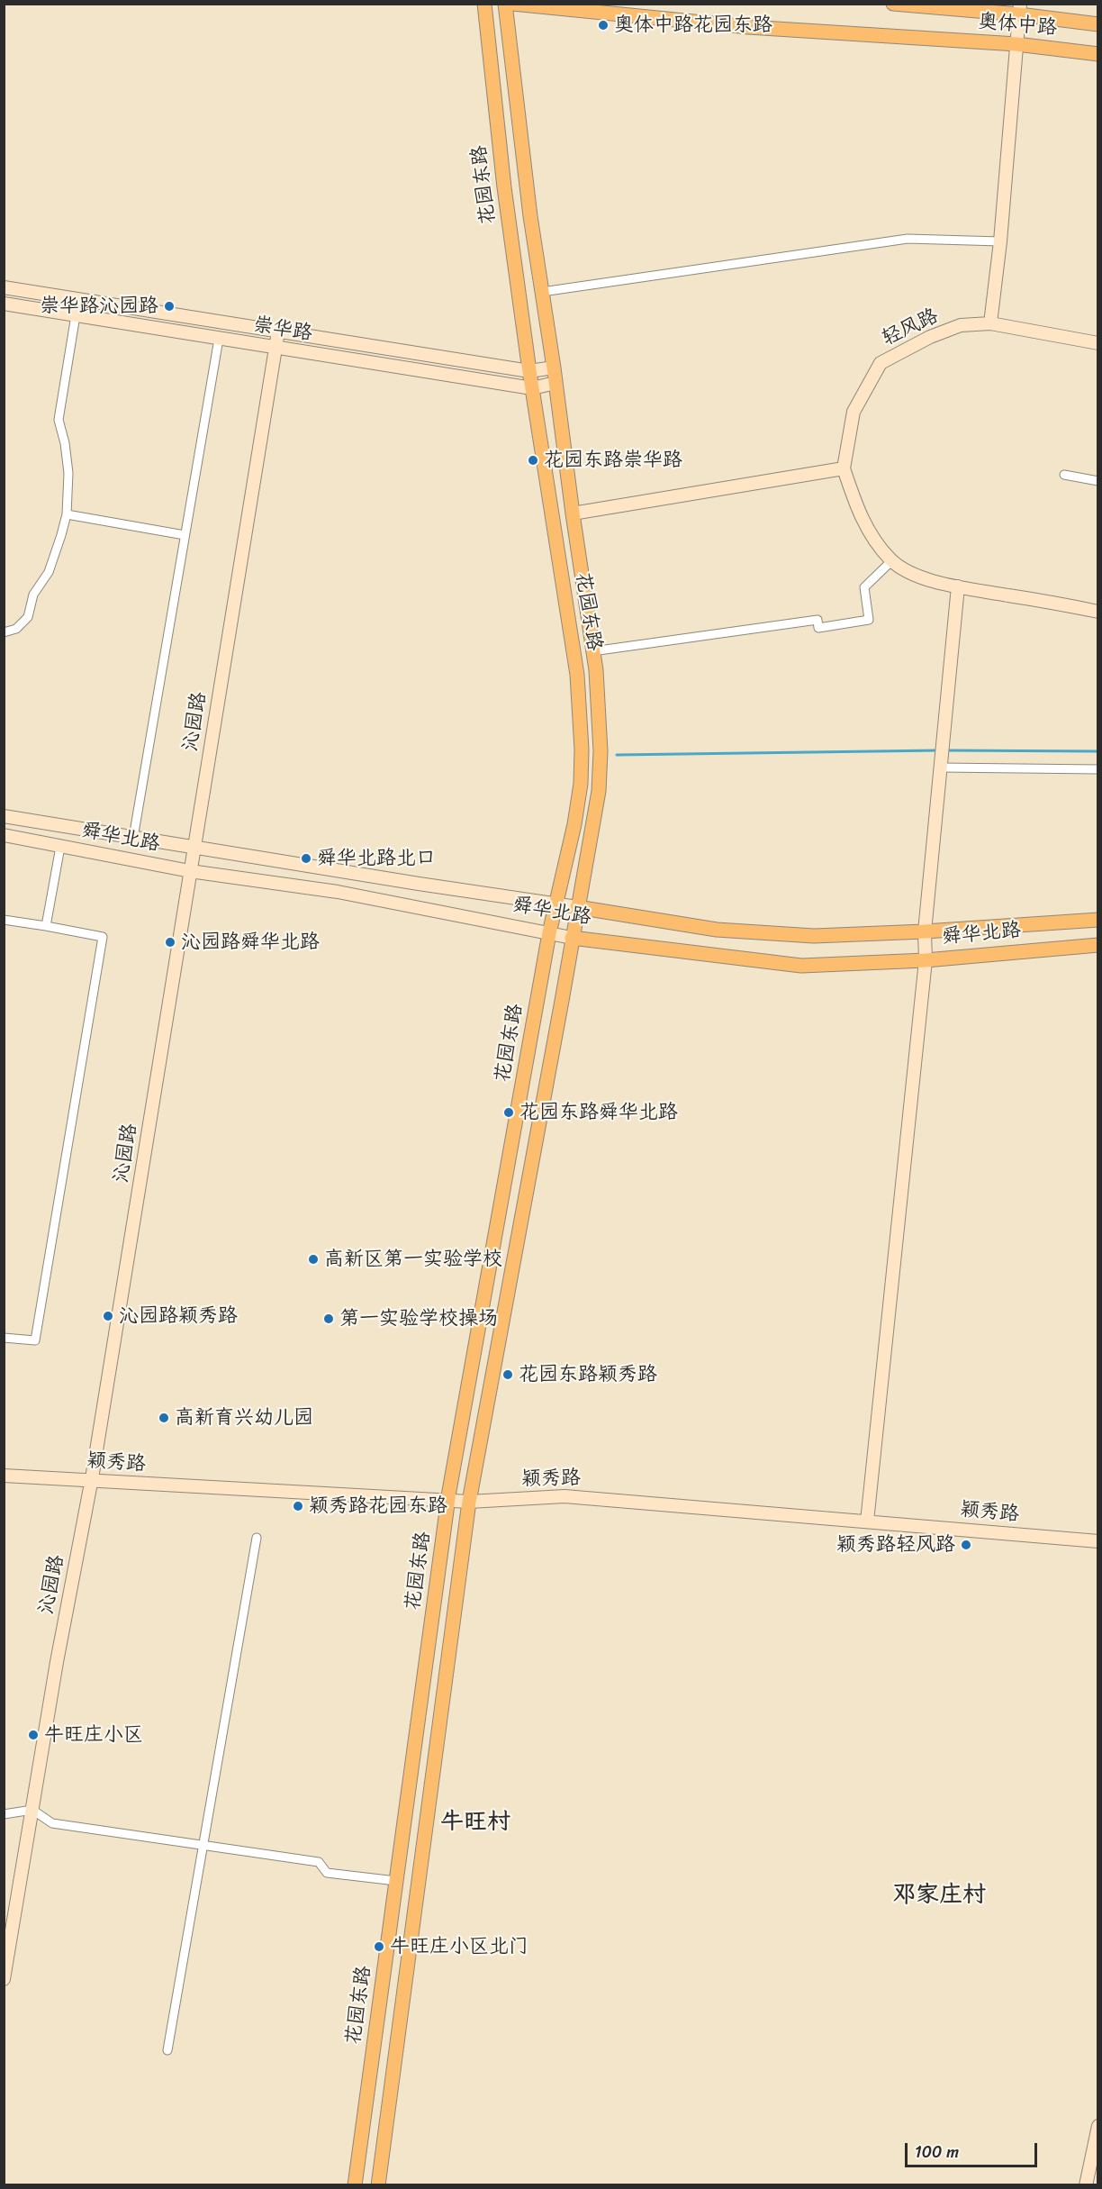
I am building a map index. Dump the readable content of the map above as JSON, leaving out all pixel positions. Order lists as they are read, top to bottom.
{
  "streets": {
    "main road": ["奥体中路", "花园东路", "舜华北路"],
    "street": [
      "轻风路",
      "崇华路",
      "沁园路",
      "颖秀路"
    ]
  },
  "crossings": [
    ["花园东路", "崇华路"],
    ["花园东路", "舜华北路"],
    ["花园东路", "颖秀路"],
    ["崇华路", "沁园路"],
    ["沁园路", "舜华北路"],
    ["沁园路", "颖秀路"]
  ],
  "districts": ["牛旺村", "邓家庄村"],
  "places": [
    "奥体中路花园东路",
    "崇华路沁园路",
    "花园东路崇华路",
    "舜华北路北口",
    "沁园路舜华北路",
    "花园东路舜华北路",
    "高新区第一实验学校",
    "沁园路颖秀路",
    "第一实验学校操场",
    "花园东路颖秀路",
    "高新育兴幼儿园",
    "颖秀路花园东路",
    "颖秀路轻风路",
    "牛旺庄小区",
    "牛旺庄小区北门"
  ],
  "scale_bar": "100 m"
}
